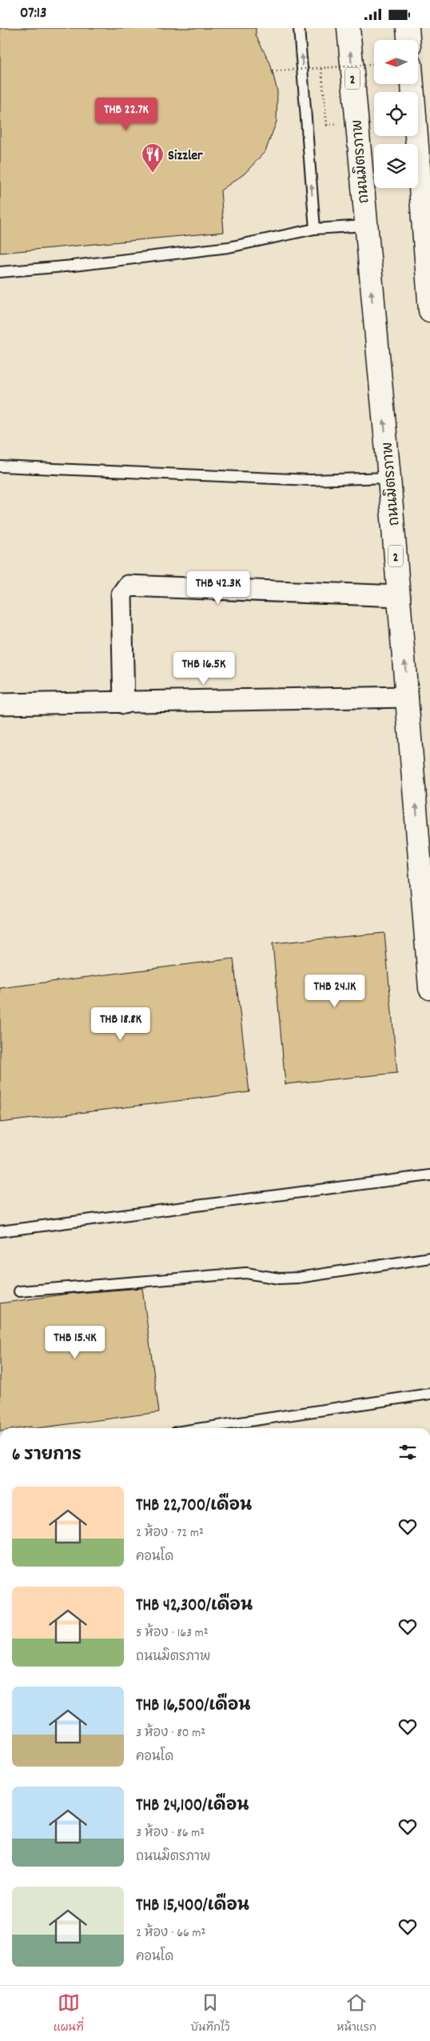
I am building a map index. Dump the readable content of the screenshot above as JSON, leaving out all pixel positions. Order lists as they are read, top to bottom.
{
  "streets": {
    "highway": ["2", "ถนนมิตรภาพ"]
  },
  "one_way": ["ถนนมิตรภาพ"],
  "places": {
    "restaurant": ["Sizzler"]
  },
  "north": "left",
  "page": {
    "status": "07:13",
    "price": [
      "THB 22.7K",
      "THB 42.3K",
      "THB 16.5K",
      "THB 24.1K",
      "THB 18.8K",
      "THB 15.4K"
    ],
    "heading": "6 รายการ",
    "list": [
      {
        "name": "THB 22,700/เดือน",
        "note": "2 ห้อง · 72 m² · คอนโด"
      },
      {
        "name": "THB 42,300/เดือน",
        "note": "5 ห้อง · 163 m² · ถนนมิตรภาพ"
      },
      {
        "name": "THB 16,500/เดือน",
        "note": "3 ห้อง · 80 m² · คอนโด"
      },
      {
        "name": "THB 24,100/เดือน",
        "note": "3 ห้อง · 86 m² · ถนนมิตรภาพ"
      },
      {
        "name": "THB 15,400/เดือน",
        "note": "2 ห้อง · 66 m² · คอนโด"
      }
    ],
    "tabs": ["แผนที่", "บันทึกไว้", "หน้าแรก"]
  }
}
